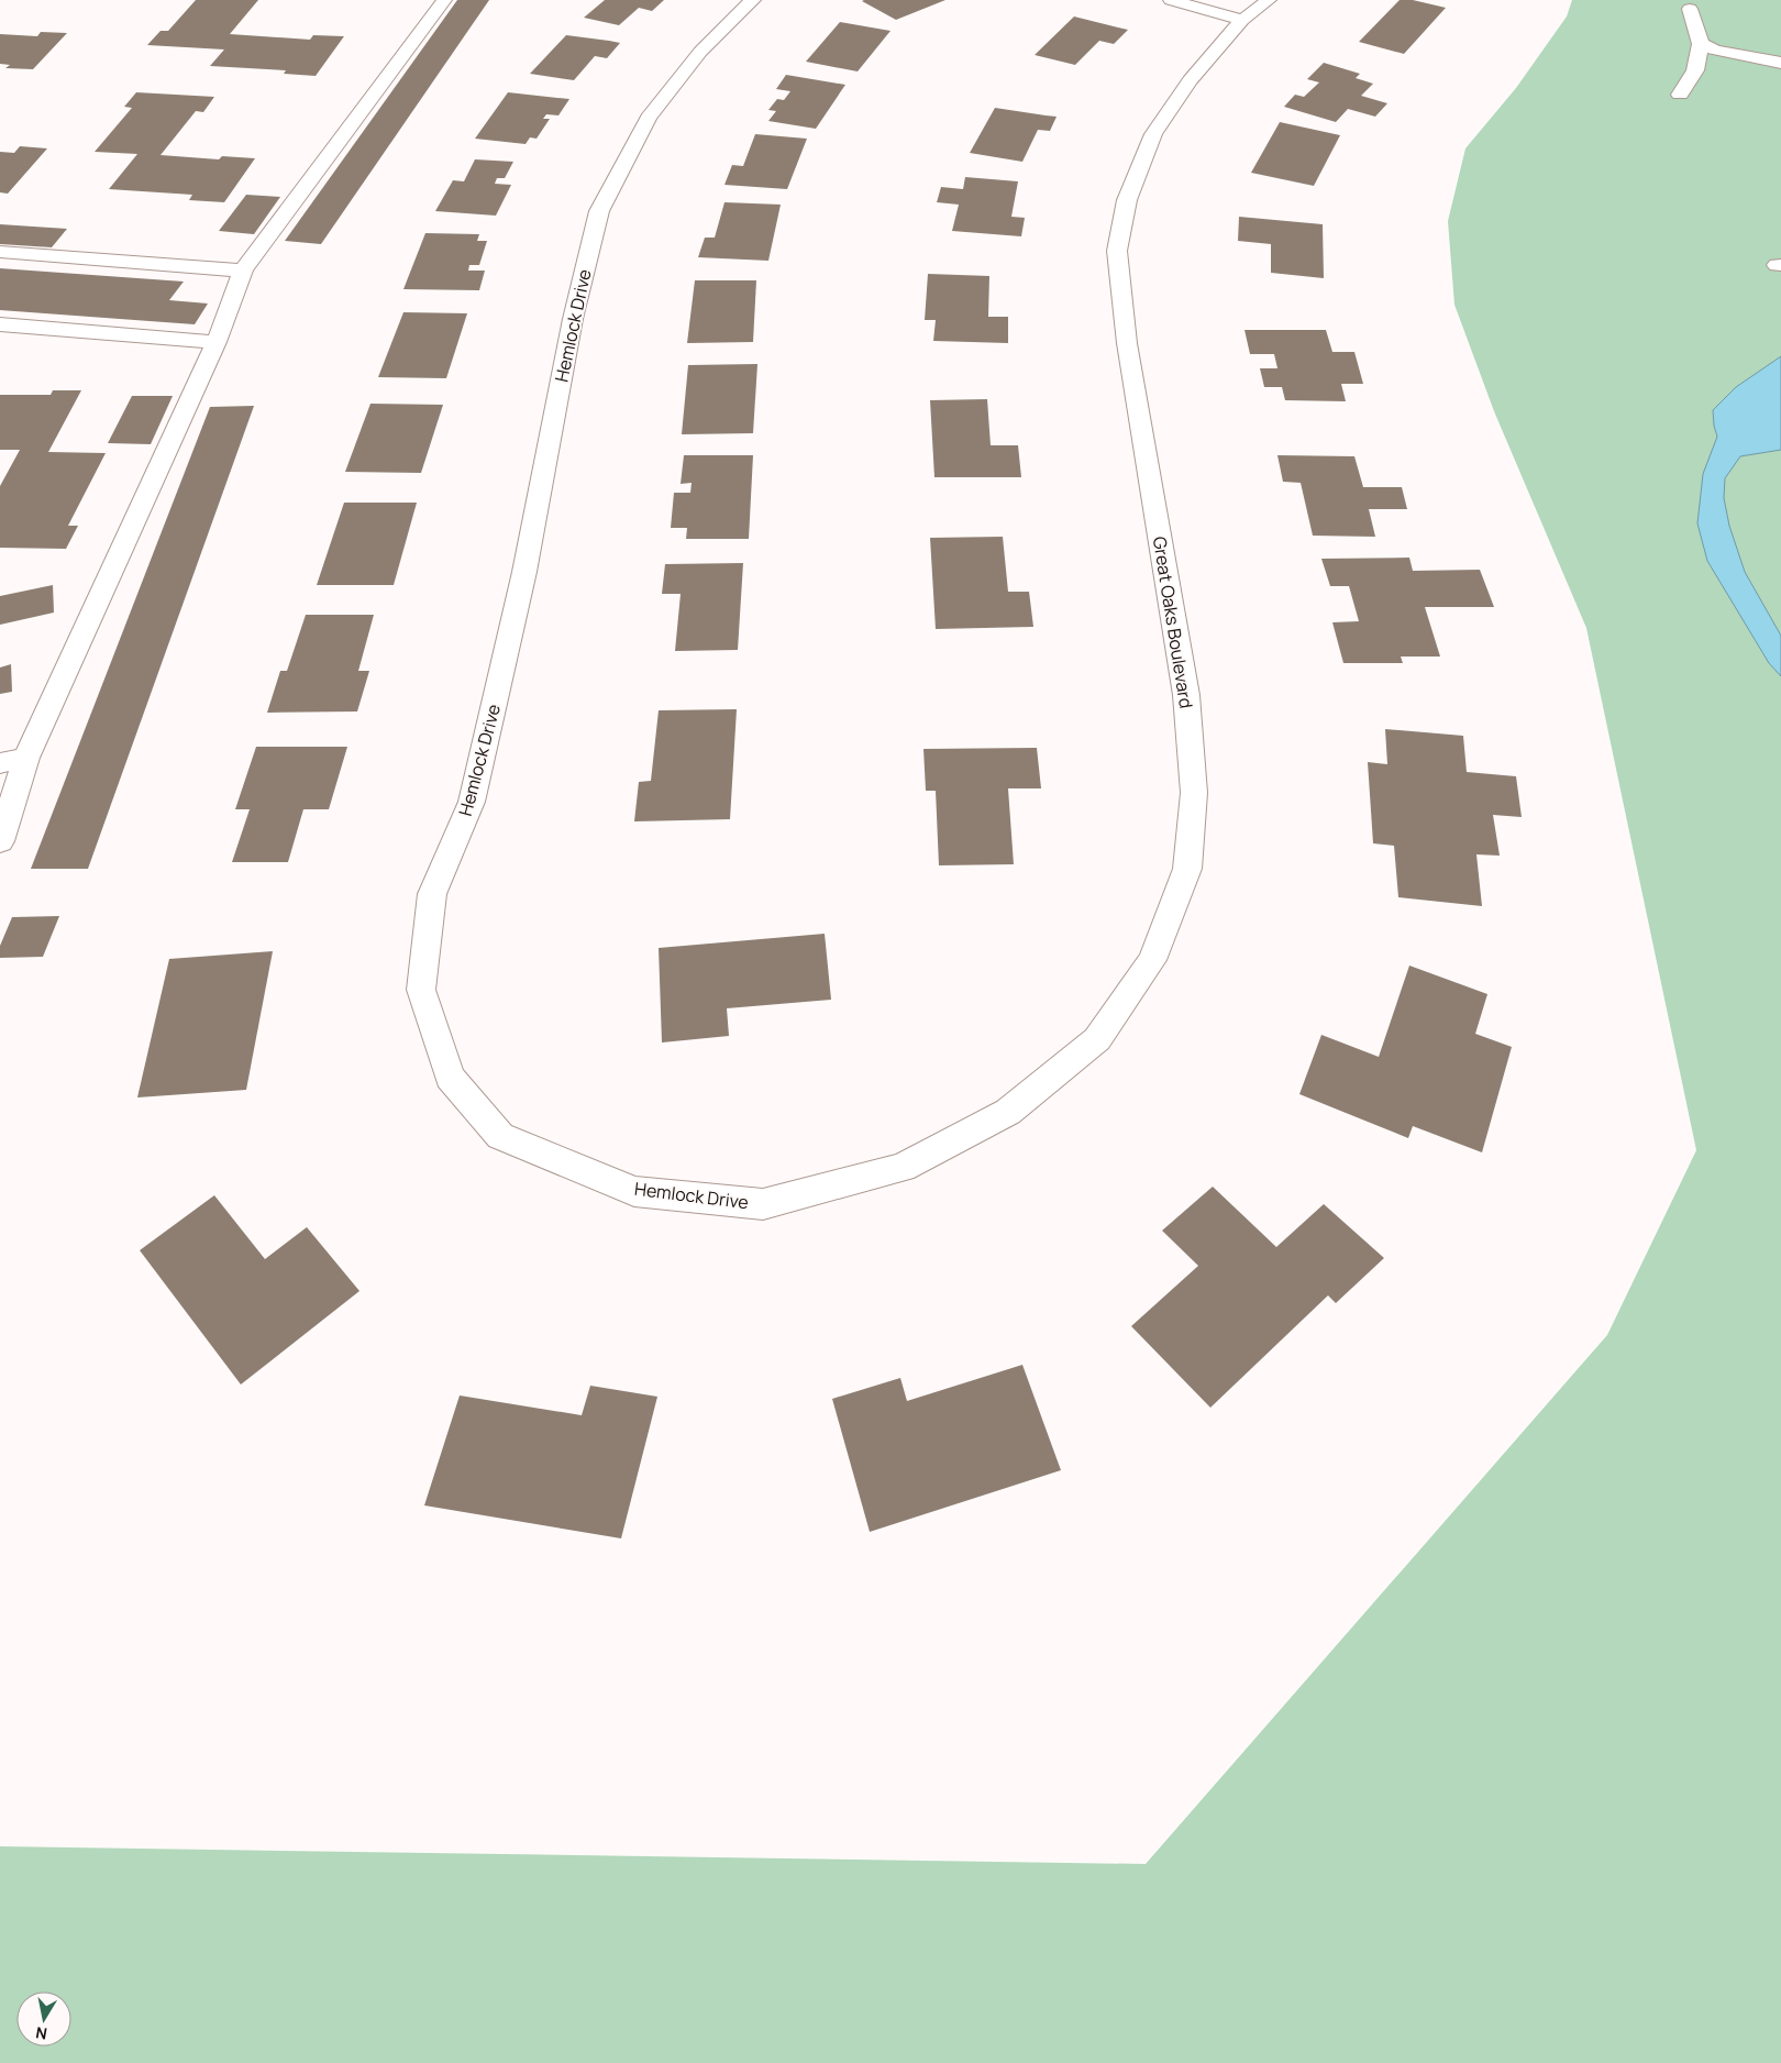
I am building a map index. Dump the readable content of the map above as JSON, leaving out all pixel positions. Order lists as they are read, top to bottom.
{
  "streets": {
    "street": ["Hemlock Drive", "Great Oaks Boulevard"]
  },
  "crossings": [
    ["Hemlock Drive", "Great Oaks Boulevard"]
  ],
  "north": "bottom"
}
